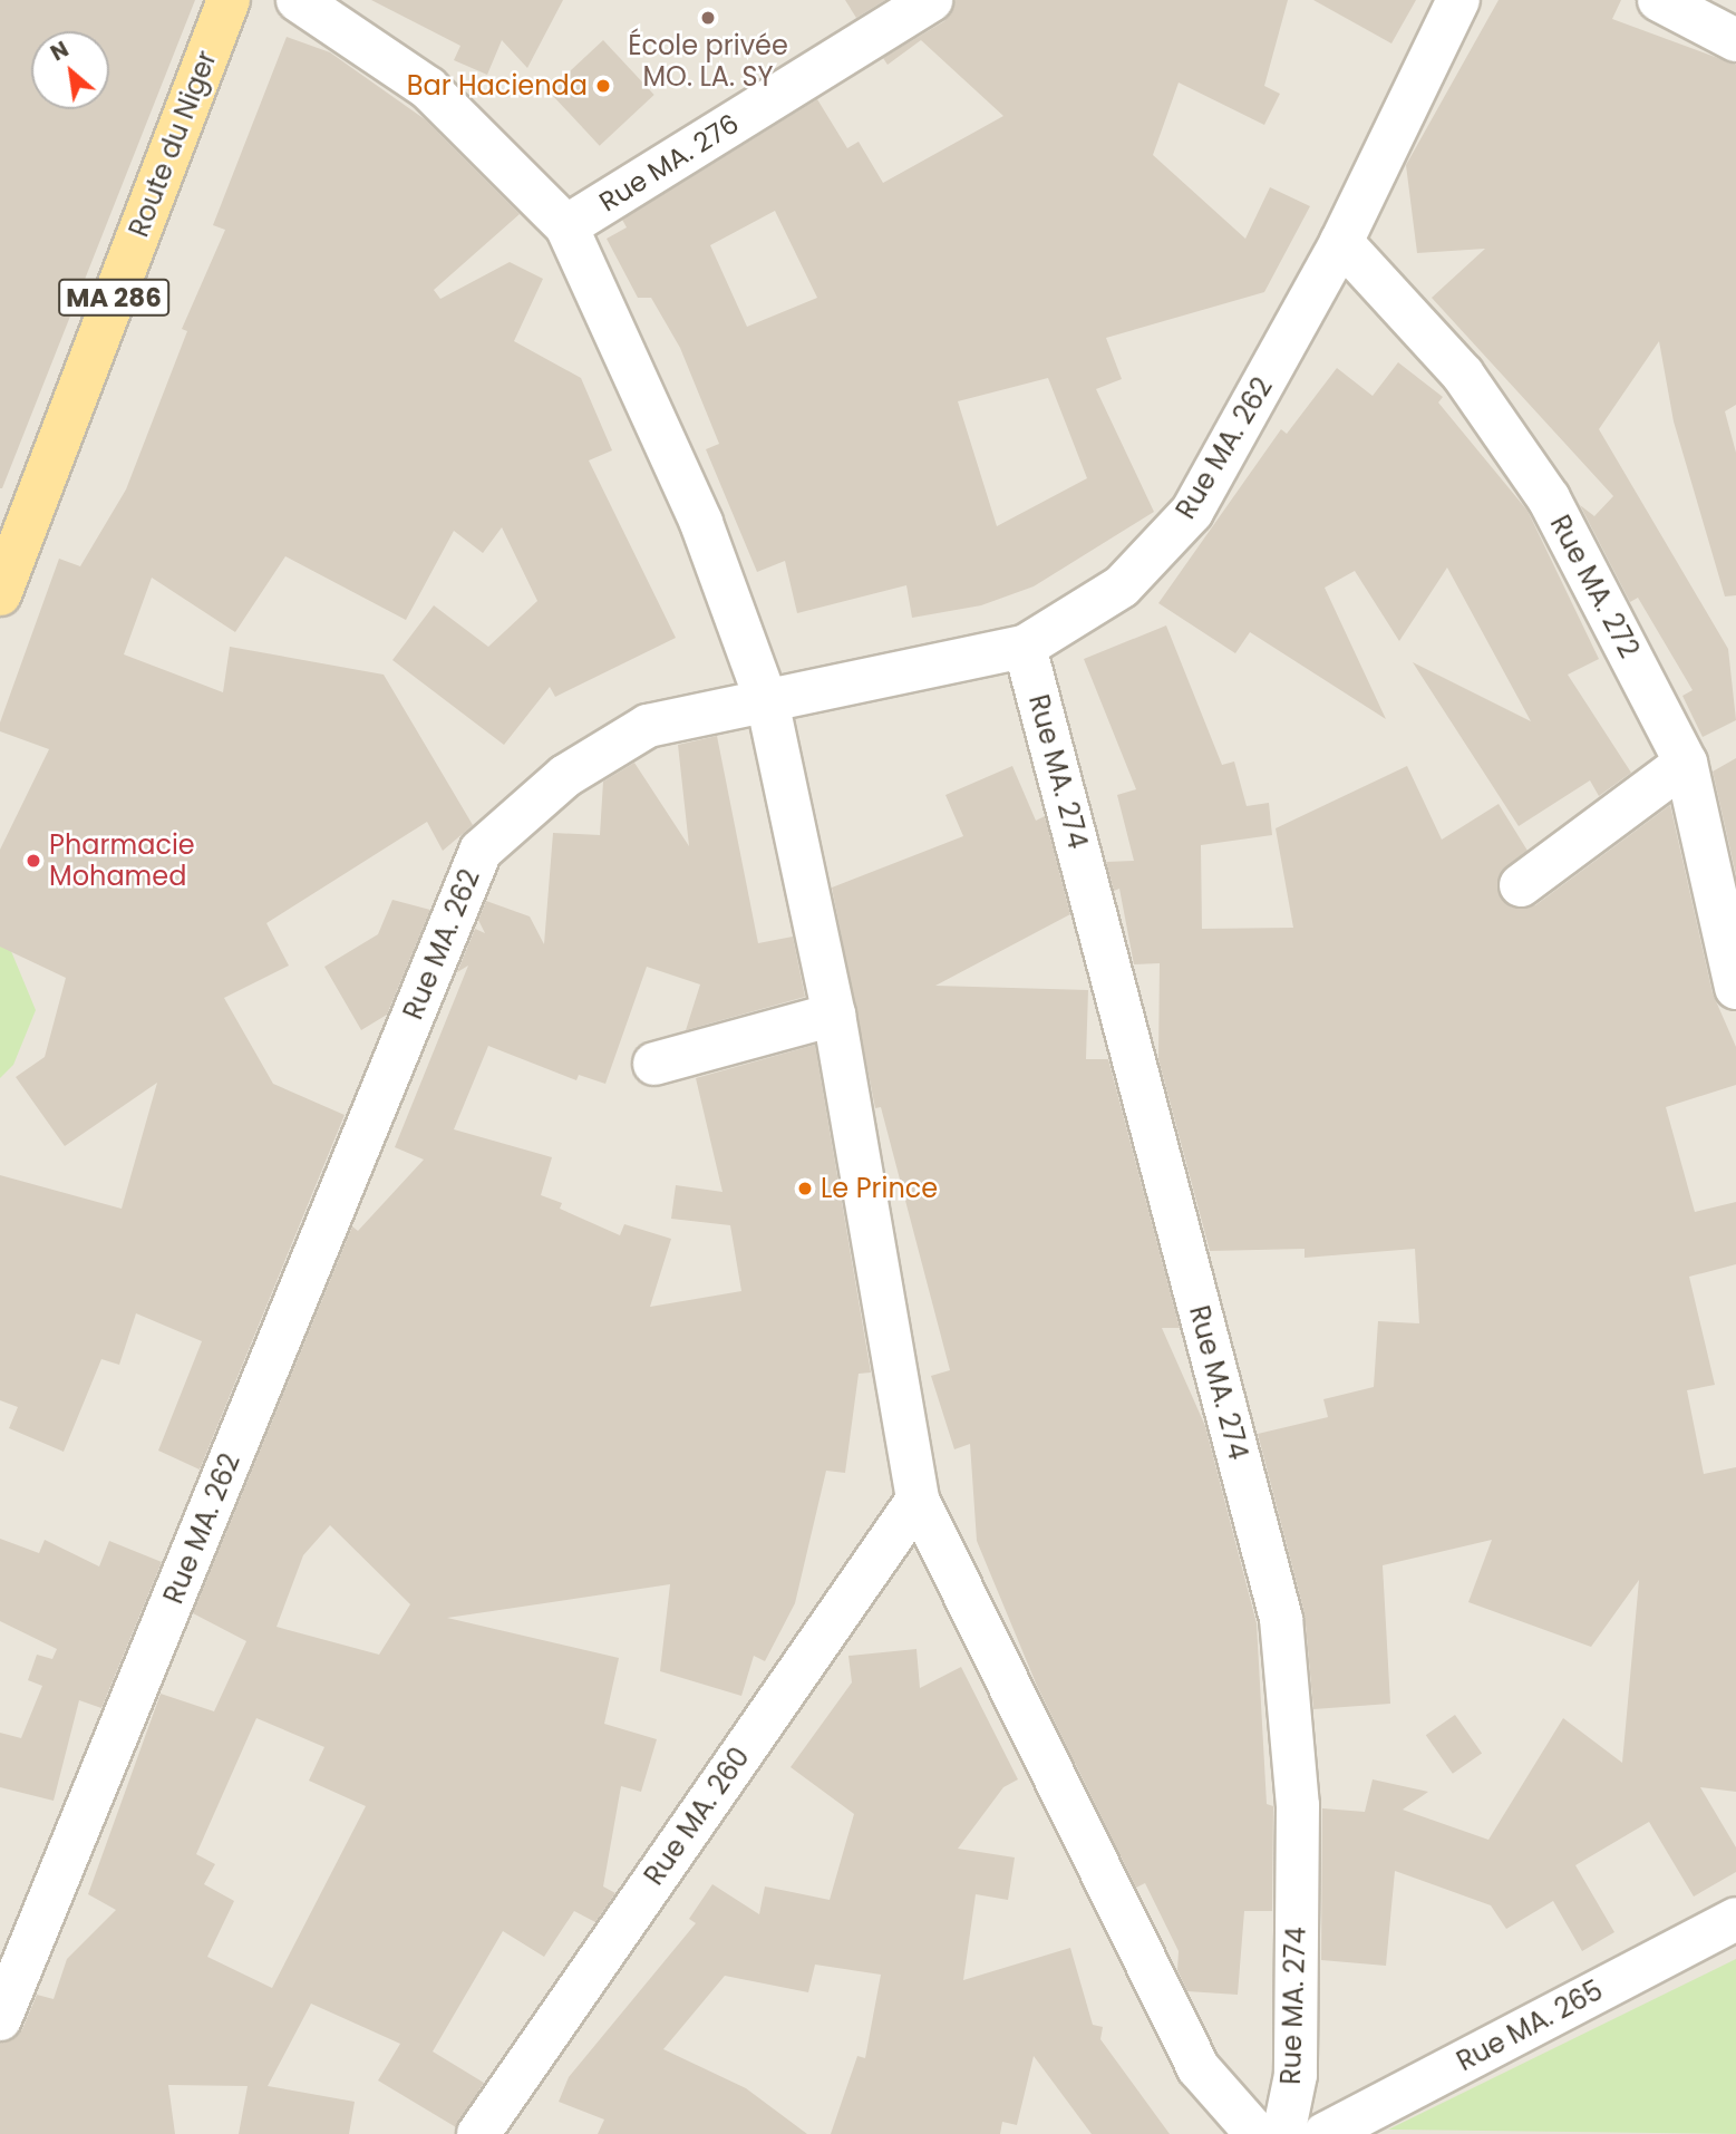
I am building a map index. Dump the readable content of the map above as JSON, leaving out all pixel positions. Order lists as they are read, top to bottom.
{
  "streets": {
    "main road": ["Route du Niger", "MA 286"],
    "street": [
      "Rue MA. 276",
      "Rue MA. 262",
      "Rue MA. 272",
      "Rue MA. 274",
      "Rue MA. 260",
      "Rue MA. 265"
    ]
  },
  "crossings": [
    ["Rue MA. 262", "Rue MA. 272"],
    ["Rue MA. 262", "Rue MA. 274"]
  ],
  "places": [
    "École privée MO. LA. SY",
    "Bar Hacienda",
    "Pharmacie Mohamed",
    "Le Prince"
  ],
  "north": "top left"
}
